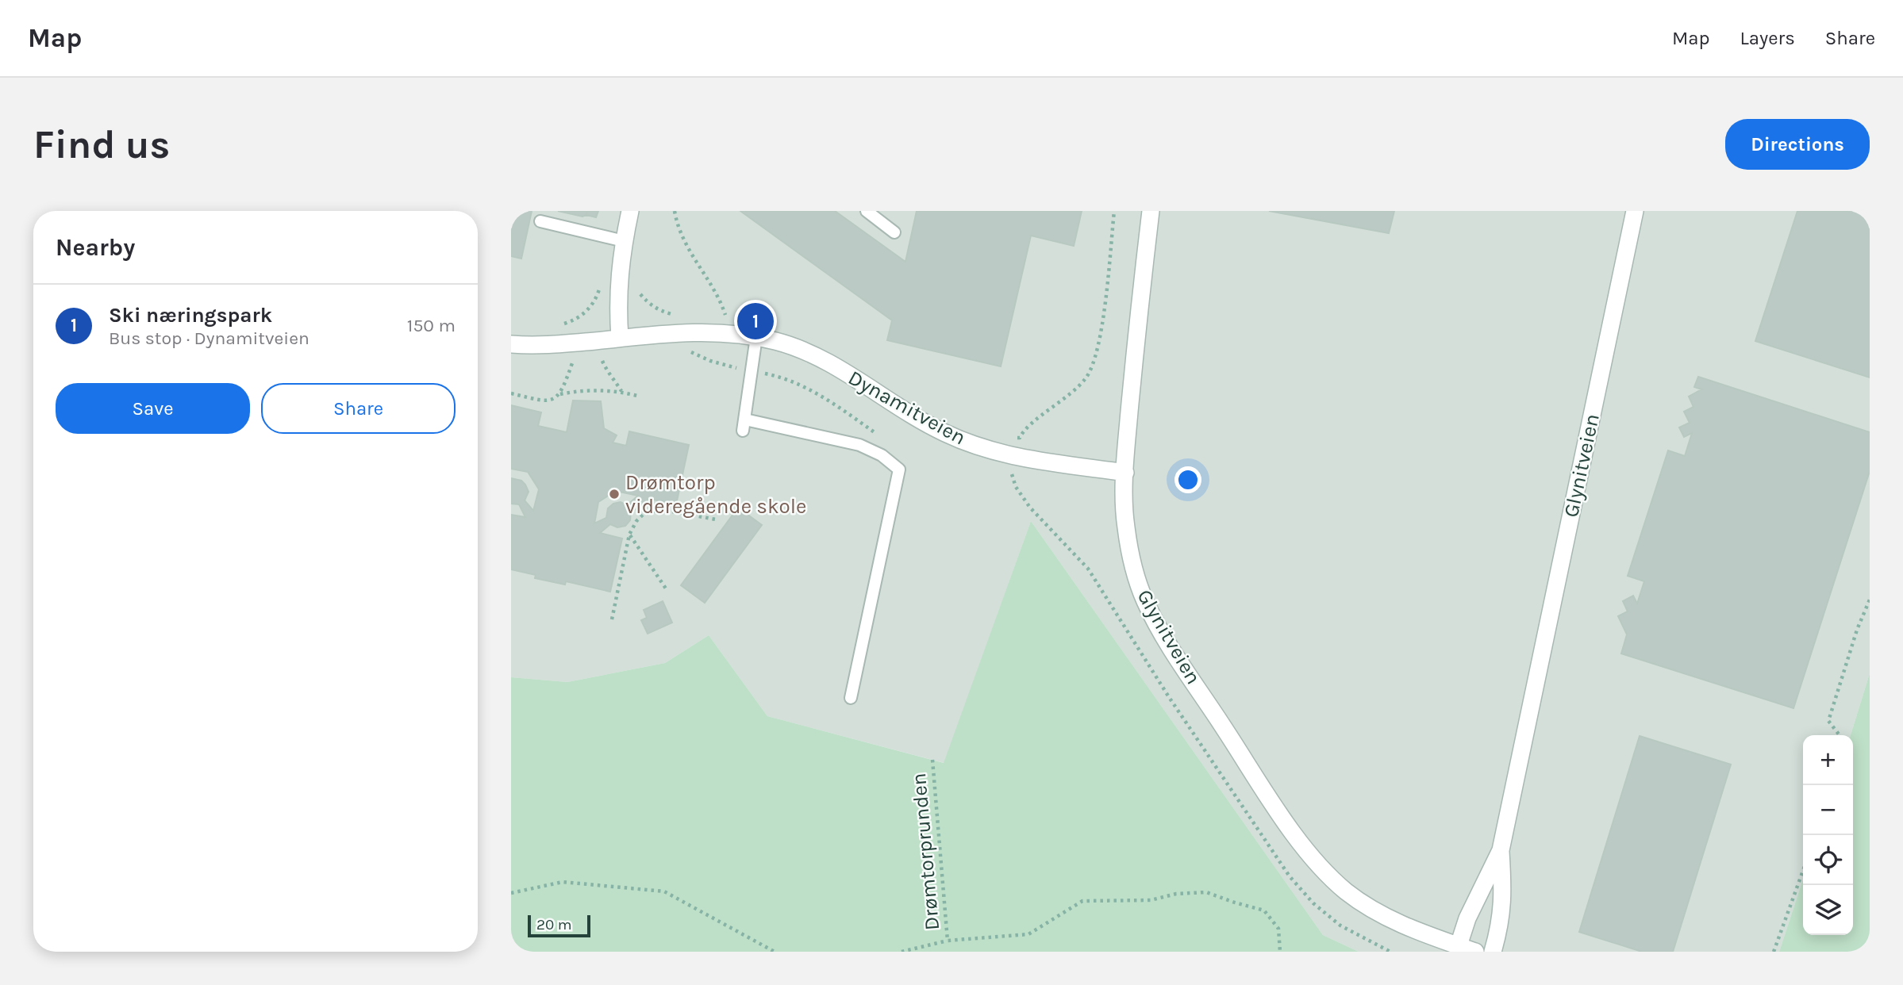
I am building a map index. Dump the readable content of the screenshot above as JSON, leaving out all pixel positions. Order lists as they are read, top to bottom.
{
  "streets": {
    "street": ["Dynamitveien", "Glynitveien"],
    "path": ["Drømtorprunden"]
  },
  "crossings": [
    ["Dynamitveien", "Glynitveien"]
  ],
  "places": ["Drømtorp videregående skole"],
  "scale_bar": "20 m",
  "page": {
    "header": "Map",
    "nav": ["Map", "Layers", "Share"],
    "buttons": [
      "Directions",
      ["Save", "Share"]
    ],
    "title": "Find us",
    "heading": "Nearby",
    "list": [
      {
        "mark": "1",
        "name": "Ski næringspark",
        "note": "Bus stop · Dynamitveien",
        "value": "150 m"
      }
    ],
    "pins": "1",
    "map_buttons": ["+", "−"],
    "scale": "20 m"
  }
}
